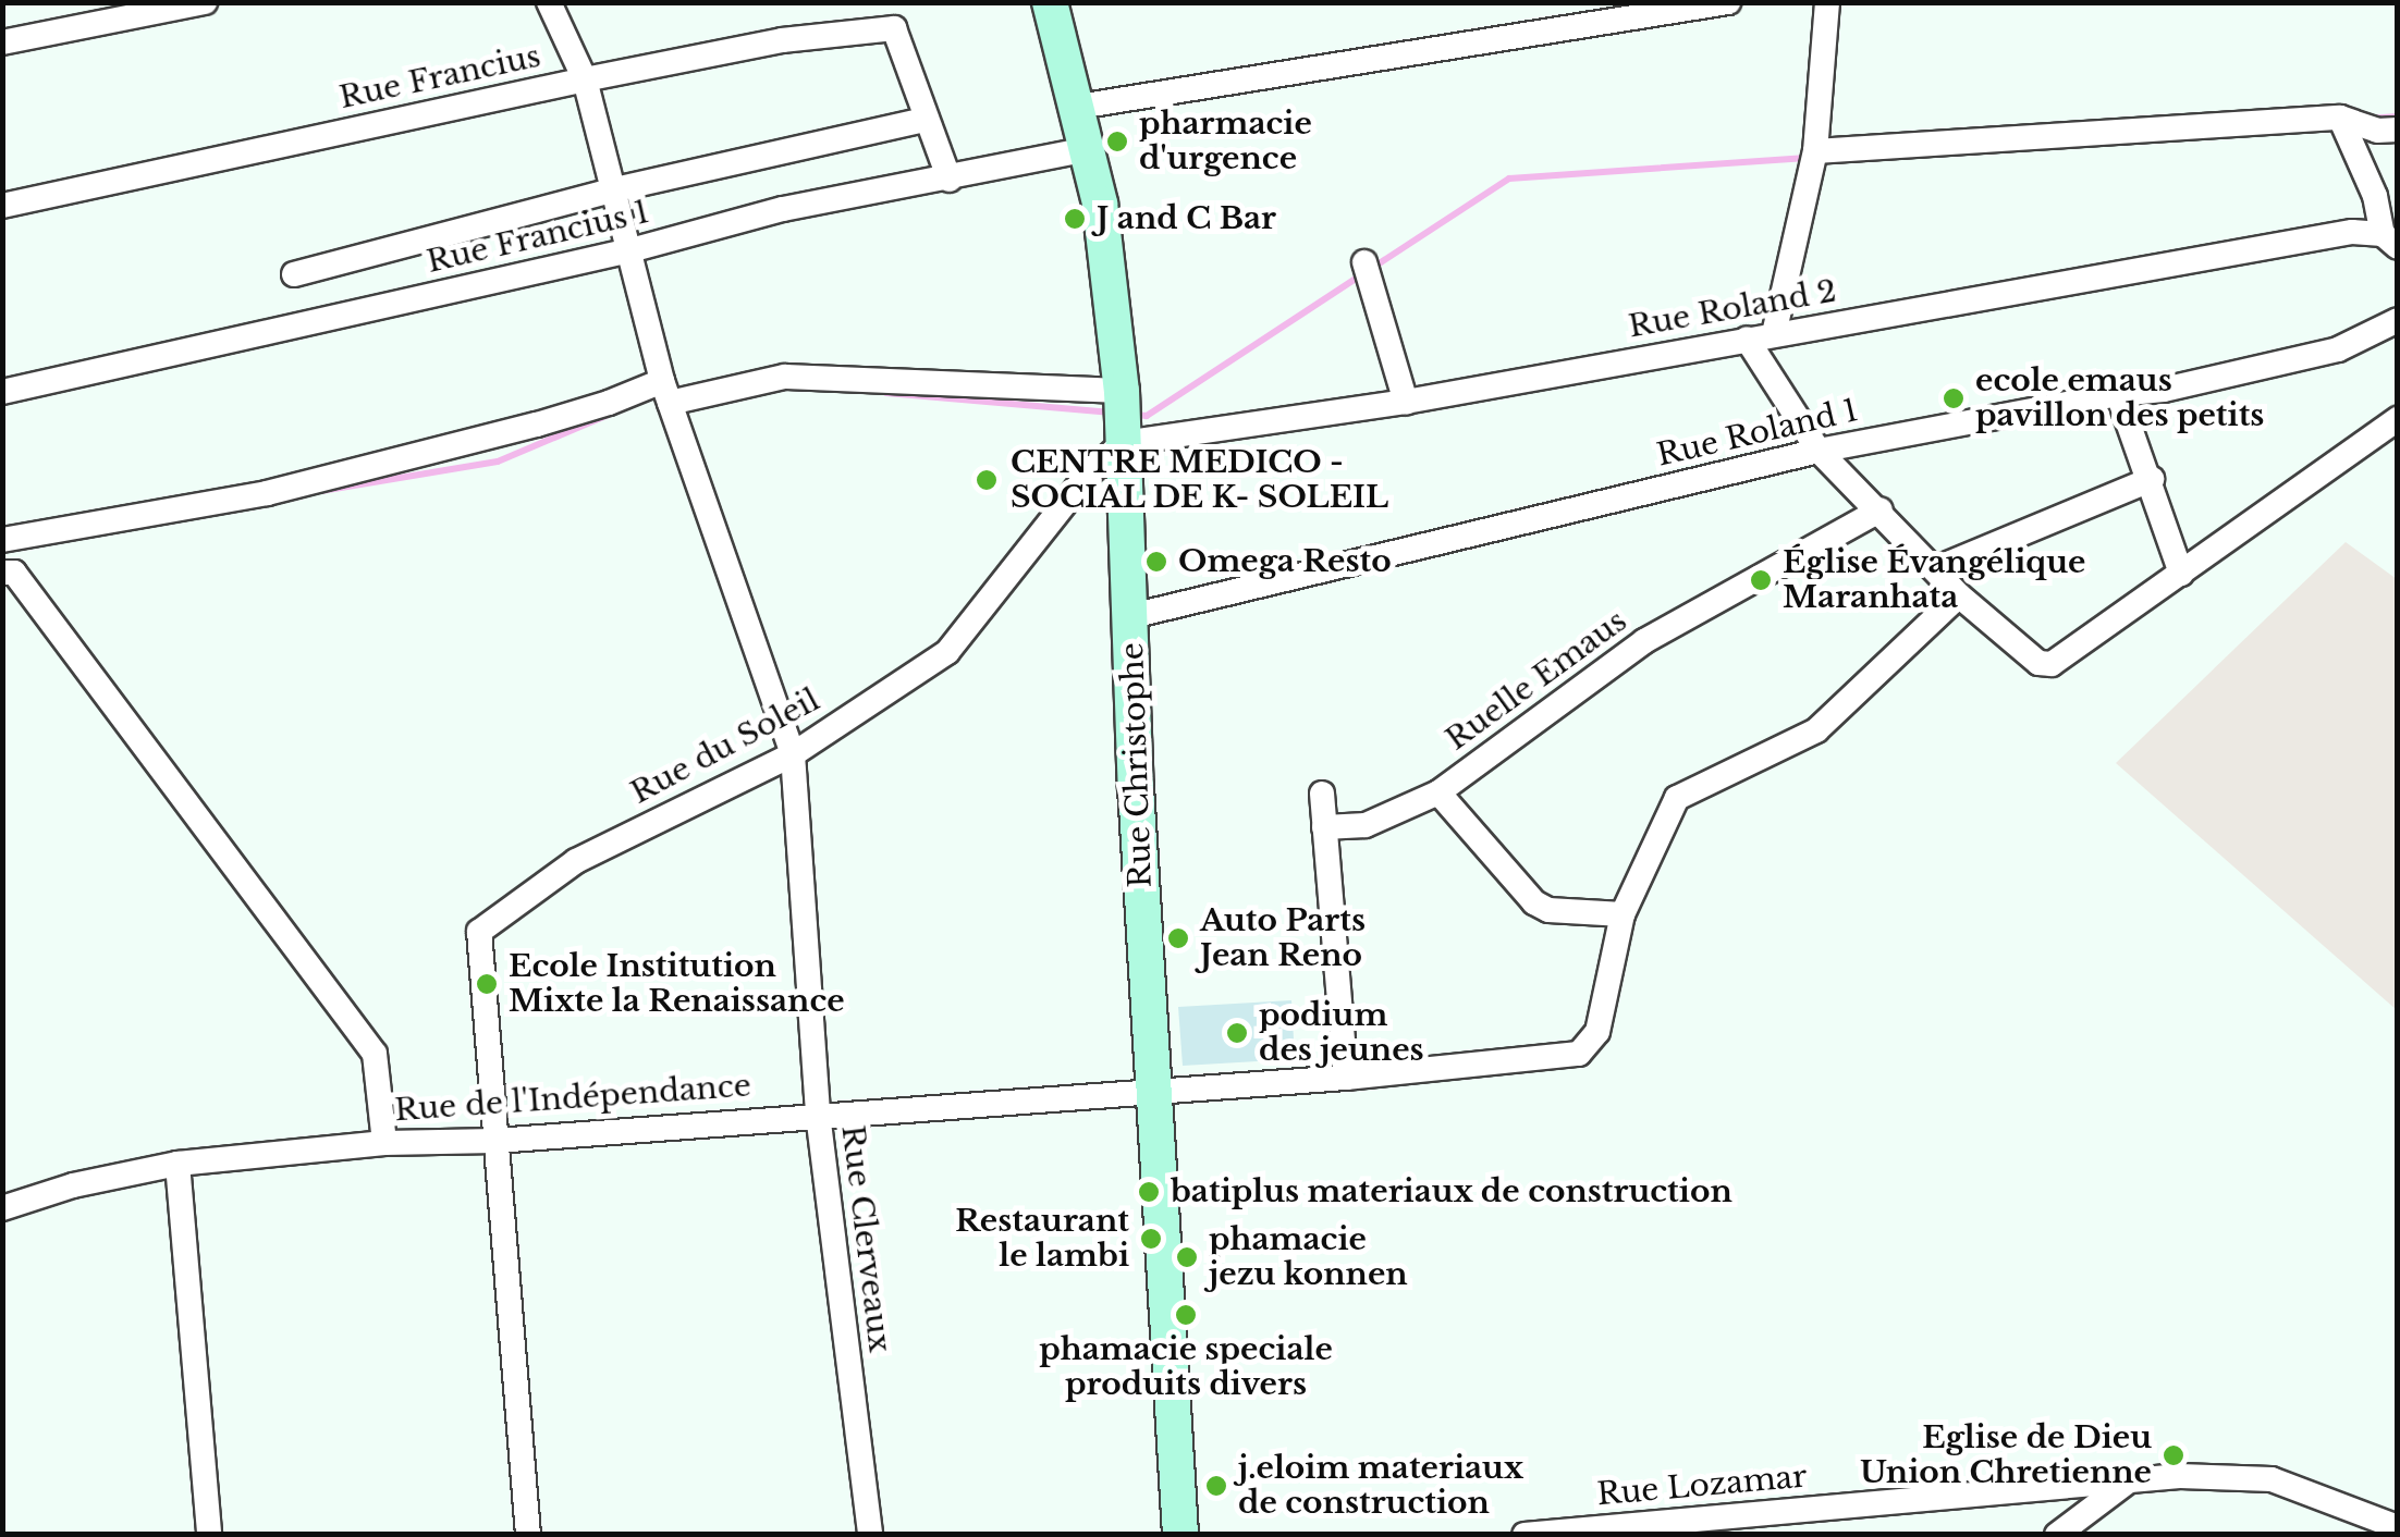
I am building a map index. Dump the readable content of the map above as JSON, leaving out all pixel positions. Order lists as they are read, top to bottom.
{
  "streets": {
    "street": [
      "Rue Francius",
      "Rue Francius 1",
      "Rue Roland 2",
      "Rue Roland 1",
      "Ruelle Emaus",
      "Rue du Soleil",
      "Rue Christophe",
      "Rue de l'Indépendance",
      "Rue Clerveaux",
      "Rue Lozamar"
    ]
  },
  "crossings": [
    ["Rue Francius", "Rue Clerveaux"],
    ["Rue Francius 1", "Rue Christophe"],
    ["Rue Francius 1", "Rue Clerveaux"],
    ["Rue Roland 2", "Rue du Soleil"],
    ["Rue Roland 2", "Rue Christophe"],
    ["Rue Roland 1", "Rue Christophe"],
    ["Ruelle Emaus", "Rue de l'Indépendance"],
    ["Rue du Soleil", "Rue Christophe"],
    ["Rue du Soleil", "Rue de l'Indépendance"],
    ["Rue du Soleil", "Rue Clerveaux"],
    ["Rue Christophe", "Rue de l'Indépendance"],
    ["Rue de l'Indépendance", "Rue Clerveaux"]
  ],
  "places": [
    "pharmacie d'urgence",
    "J and C Bar",
    "ecole emaus pavillon des petits",
    "CENTRE MEDICO - SOCIAL DE K- SOLEIL",
    "Omega Resto",
    "Église Évangélique Maranhata",
    "Auto Parts Jean Reno",
    "Ecole Institution Mixte la Renaissance",
    "podium des jeunes",
    "batiplus materiaux de construction",
    "Restaurant le lambi",
    "phamacie jezu konnen",
    "phamacie speciale produits divers",
    "Eglise de Dieu Union Chretienne",
    "j.eloim materiaux de construction"
  ]
}
